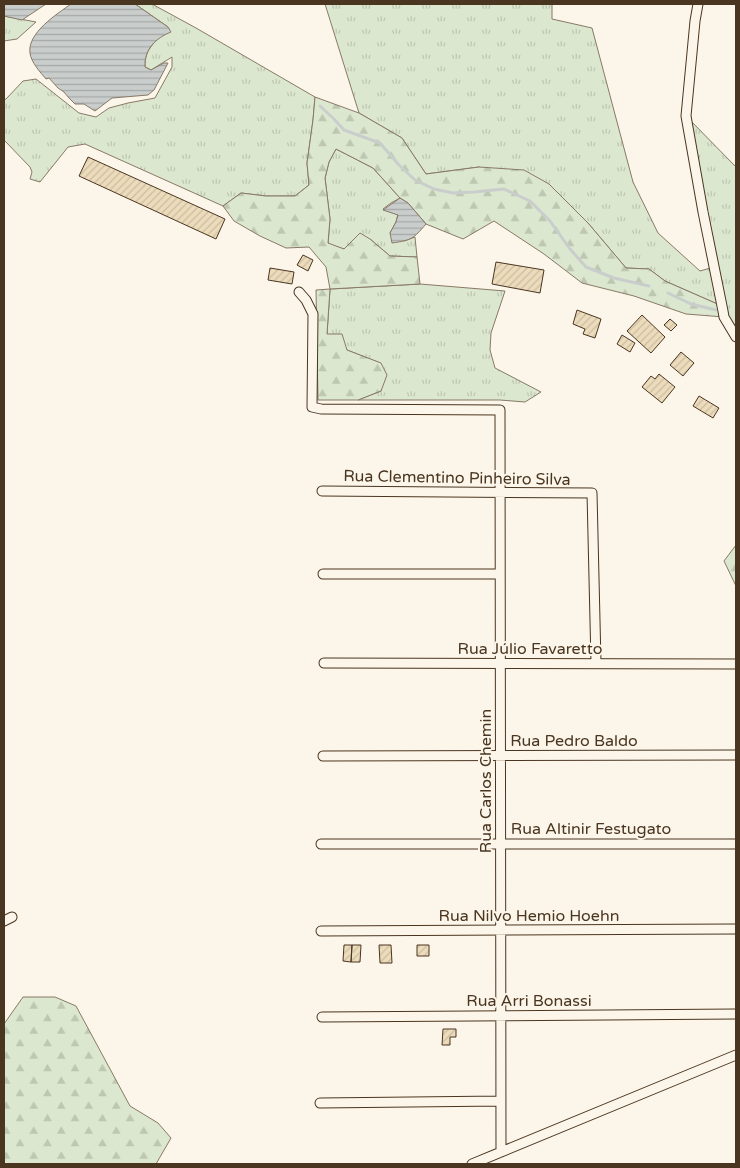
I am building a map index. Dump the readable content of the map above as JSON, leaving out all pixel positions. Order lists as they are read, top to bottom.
{
  "streets": {
    "street": [
      "Rua Clementino Pinheiro Silva",
      "Rua Júlio Favaretto",
      "Rua Pedro Baldo",
      "Rua Carlos Chemin",
      "Rua Altinir Festugato",
      "Rua Nilvo Hemio Hoehn",
      "Rua Arri Bonassi"
    ]
  },
  "crossings": [
    ["Rua Clementino Pinheiro Silva", "Rua Júlio Favaretto"],
    ["Rua Clementino Pinheiro Silva", "Rua Carlos Chemin"],
    ["Rua Júlio Favaretto", "Rua Carlos Chemin"],
    ["Rua Pedro Baldo", "Rua Carlos Chemin"],
    ["Rua Carlos Chemin", "Rua Altinir Festugato"],
    ["Rua Carlos Chemin", "Rua Nilvo Hemio Hoehn"],
    ["Rua Carlos Chemin", "Rua Arri Bonassi"]
  ]
}
